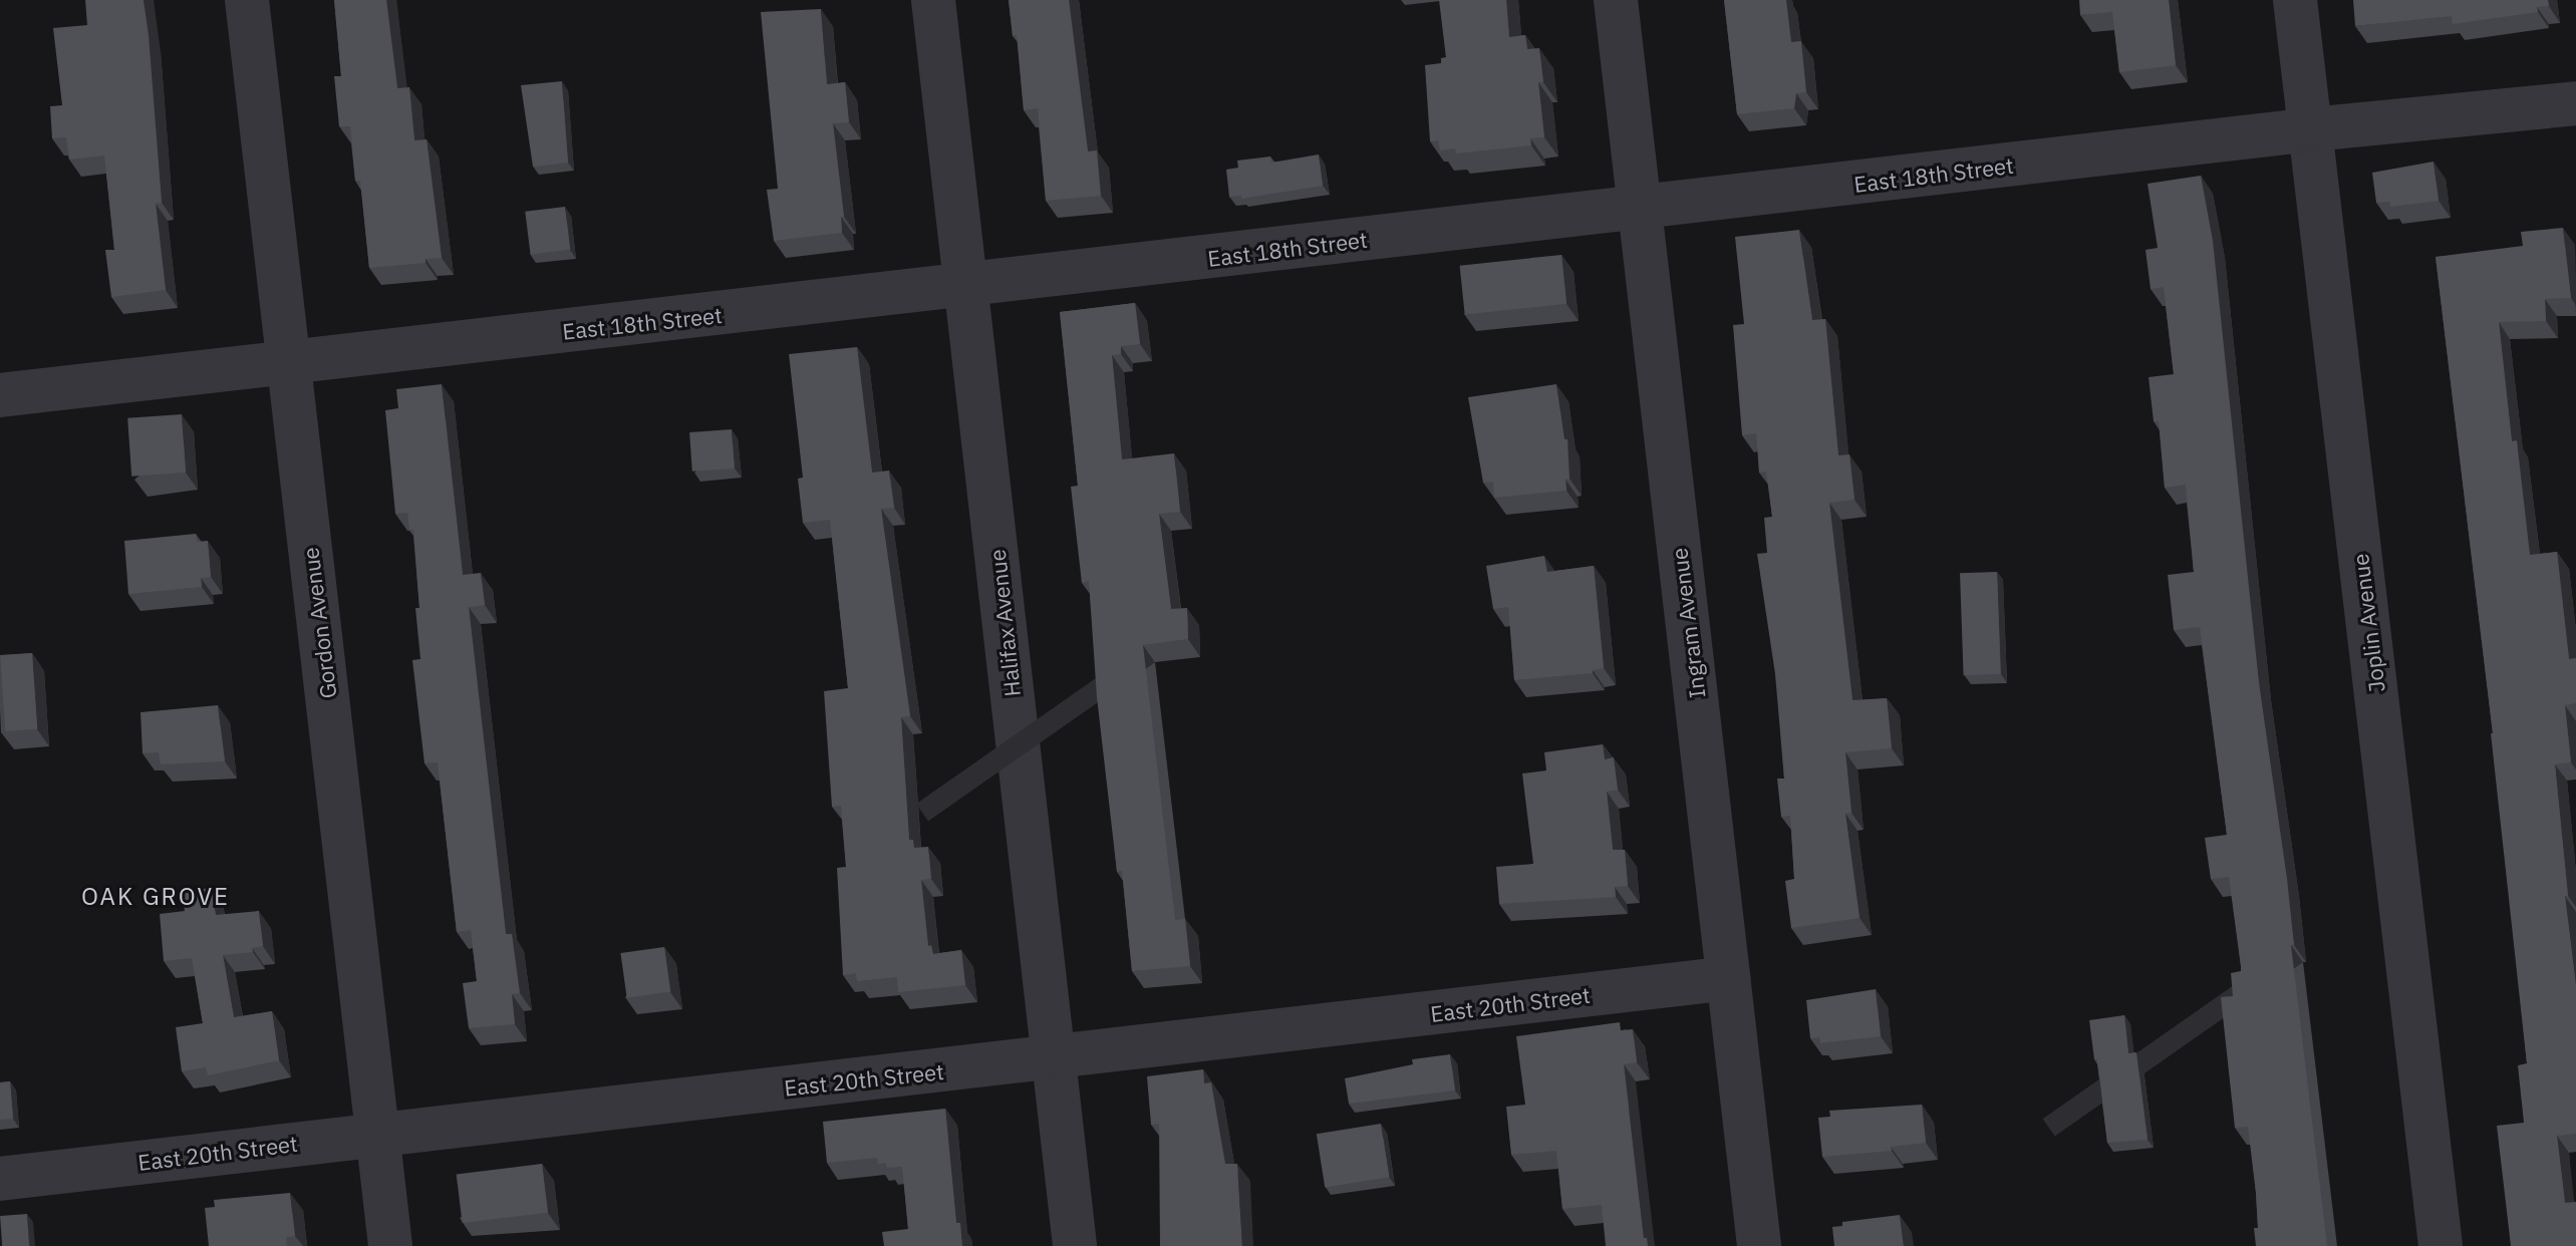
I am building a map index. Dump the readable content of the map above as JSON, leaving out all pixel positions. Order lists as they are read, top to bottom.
{
  "streets": {
    "street": [
      "East 18th Street",
      "Gordon Avenue",
      "Halifax Avenue",
      "Ingram Avenue",
      "Joplin Avenue",
      "East 20th Street"
    ]
  },
  "crossings": [
    ["East 18th Street", "Gordon Avenue"],
    ["East 18th Street", "Halifax Avenue"],
    ["East 18th Street", "Ingram Avenue"],
    ["East 18th Street", "Joplin Avenue"],
    ["Gordon Avenue", "East 20th Street"],
    ["Halifax Avenue", "East 20th Street"],
    ["Ingram Avenue", "East 20th Street"]
  ],
  "districts": ["OAK GROVE"]
}
